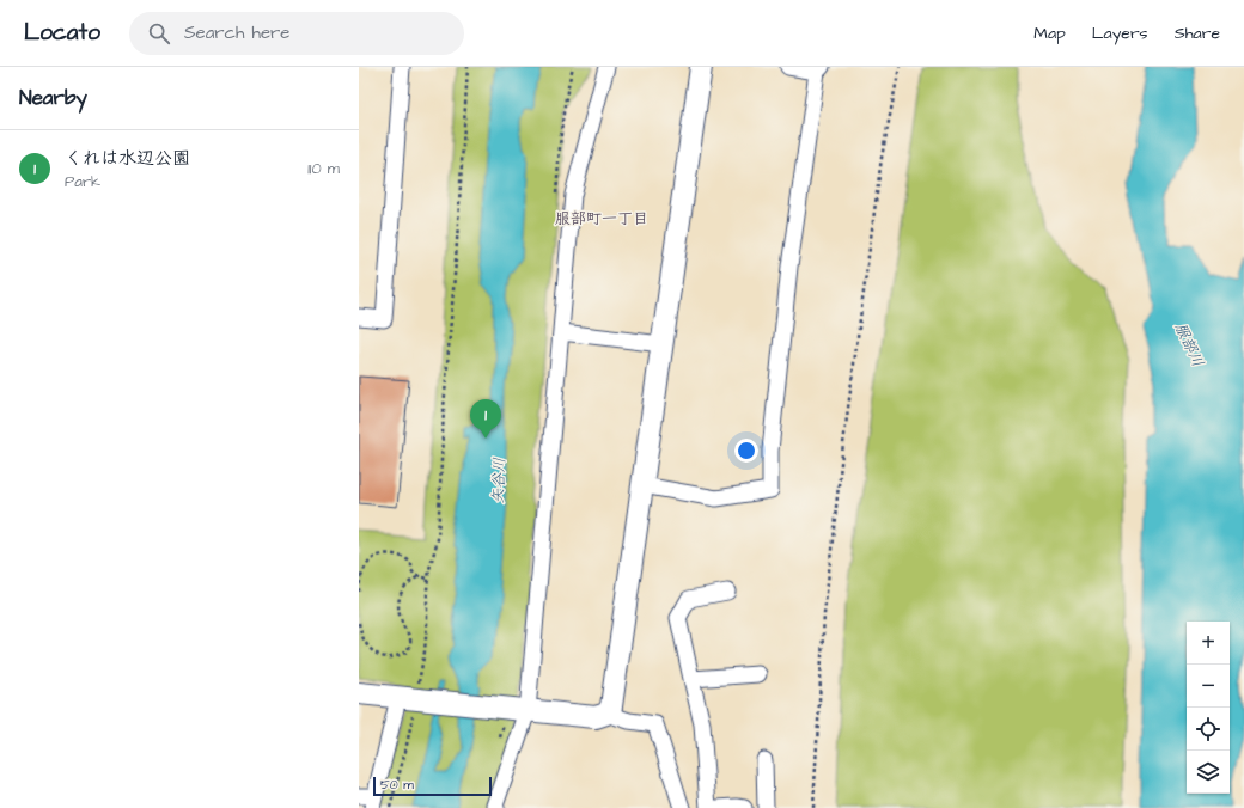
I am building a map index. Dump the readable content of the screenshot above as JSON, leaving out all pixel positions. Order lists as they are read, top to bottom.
{
  "districts": ["服部町一丁目"],
  "water": ["服部川", "矢谷川"],
  "scale_bar": "50 m",
  "page": {
    "header": "Locato",
    "search": "Search here",
    "nav": ["Map", "Layers", "Share"],
    "heading": "Nearby",
    "list": [
      {
        "mark": "1",
        "name": "くれは水辺公園",
        "note": "Park",
        "value": "110 m"
      }
    ],
    "pins": "1",
    "map_buttons": ["+", "−"],
    "scale": "50 m"
  }
}
